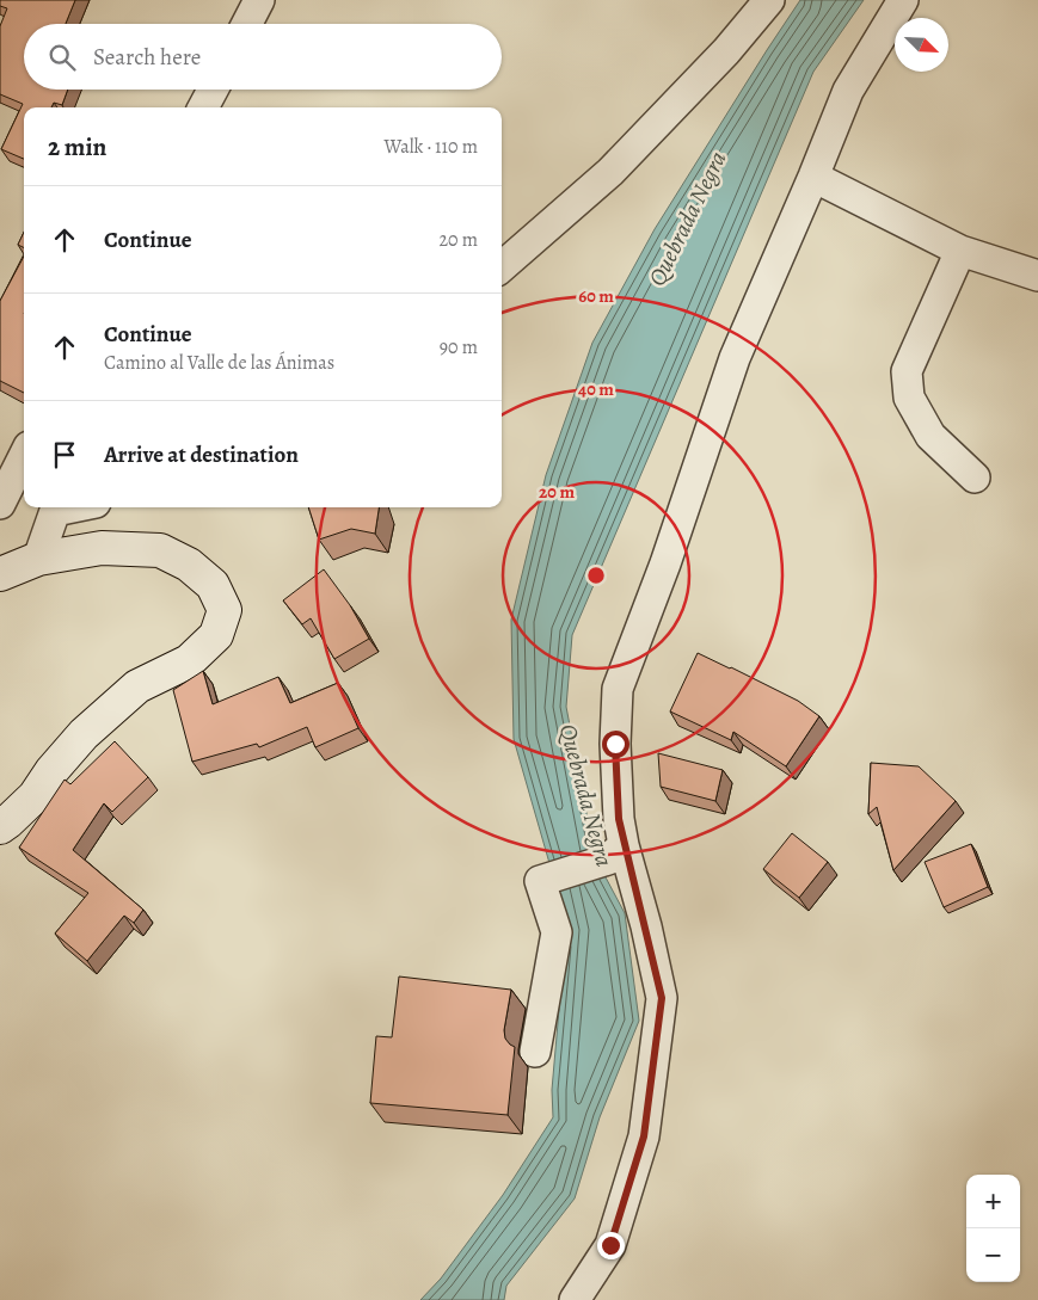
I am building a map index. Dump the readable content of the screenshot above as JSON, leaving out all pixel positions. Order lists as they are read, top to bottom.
{
  "water": ["Quebrada Negra"],
  "north": "bottom right",
  "page": {
    "search": "Search here",
    "heading": ["2 min", "Walk · 110 m"],
    "list": [
      ["Continue", "20 m"],
      ["Continue", "Camino al Valle de las Ánimas", "90 m"],
      "Arrive at destination"
    ],
    "map_buttons": ["+", "−"]
  },
  "rings": ["60 m", "40 m", "20 m"]
}
